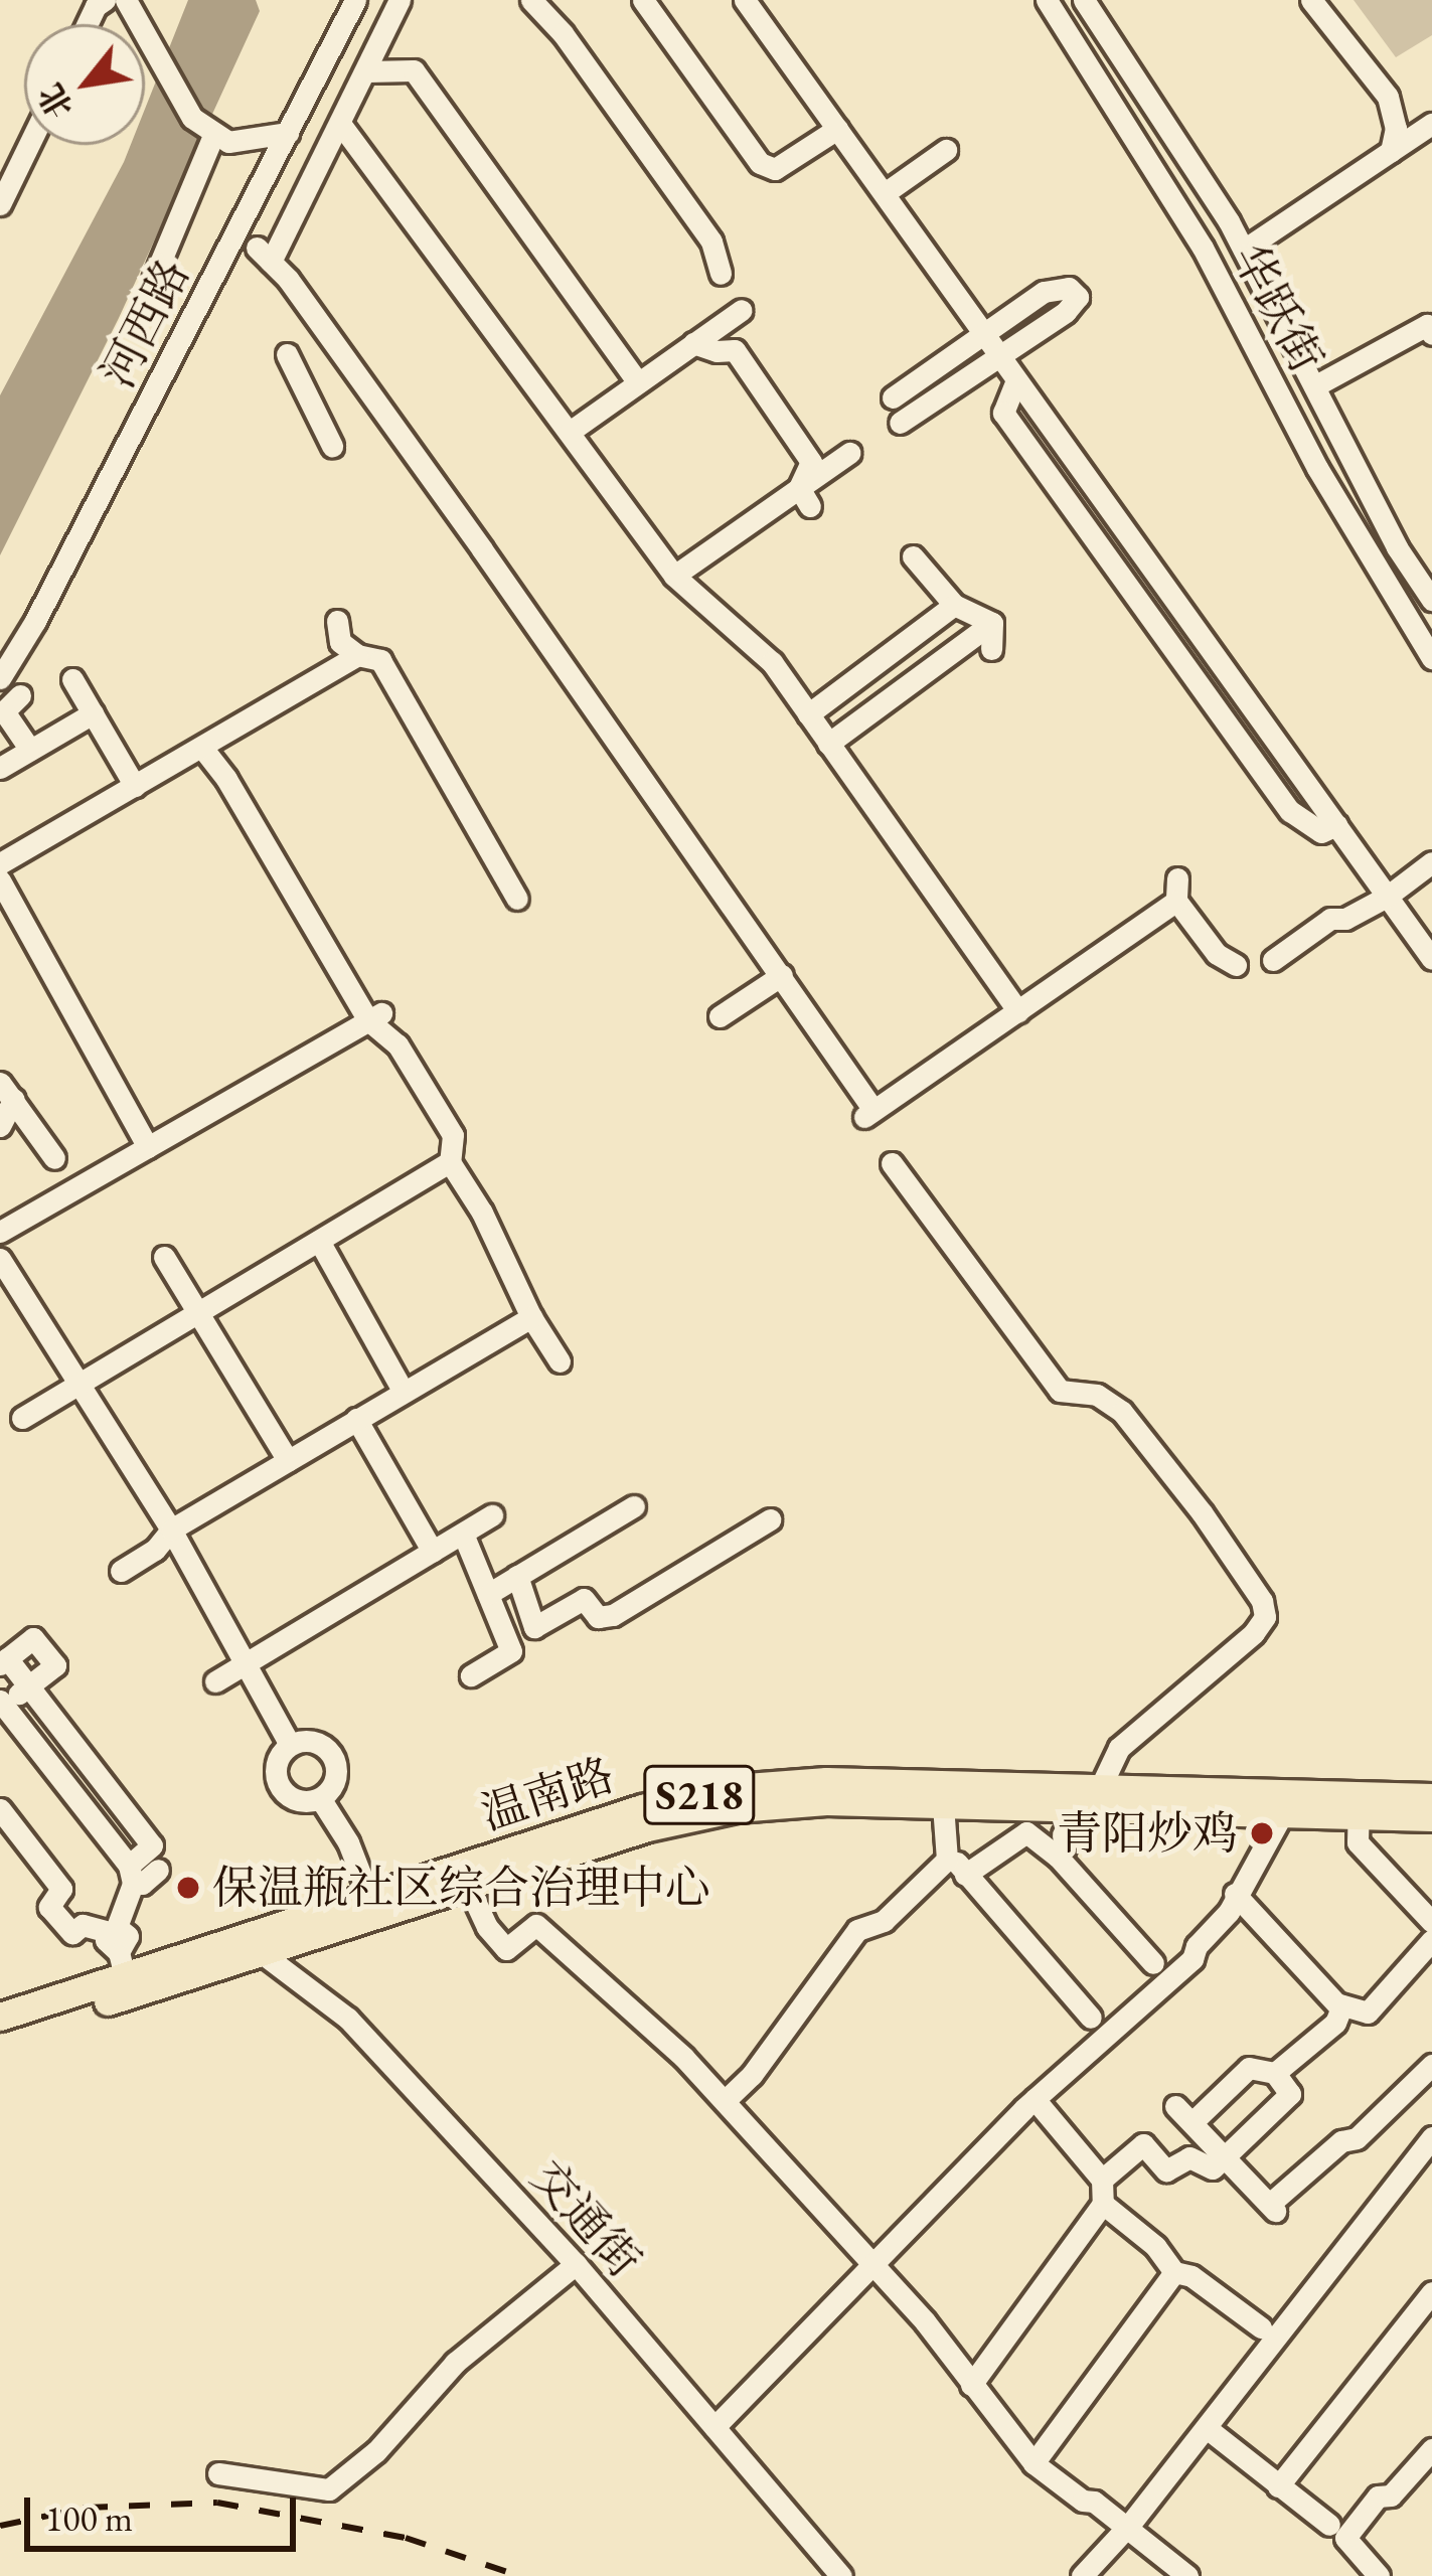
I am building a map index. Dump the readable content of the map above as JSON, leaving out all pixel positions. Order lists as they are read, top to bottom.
{
  "streets": {
    "main road": ["温南路", "S218"],
    "street": ["华跃街", "河西路", "交通街"]
  },
  "crossings": [
    ["温南路", "交通街"]
  ],
  "places": ["青阳炒鸡", "保温瓶社区综合治理中心"],
  "scale_bar": "100 m",
  "north": "bottom left"
}
